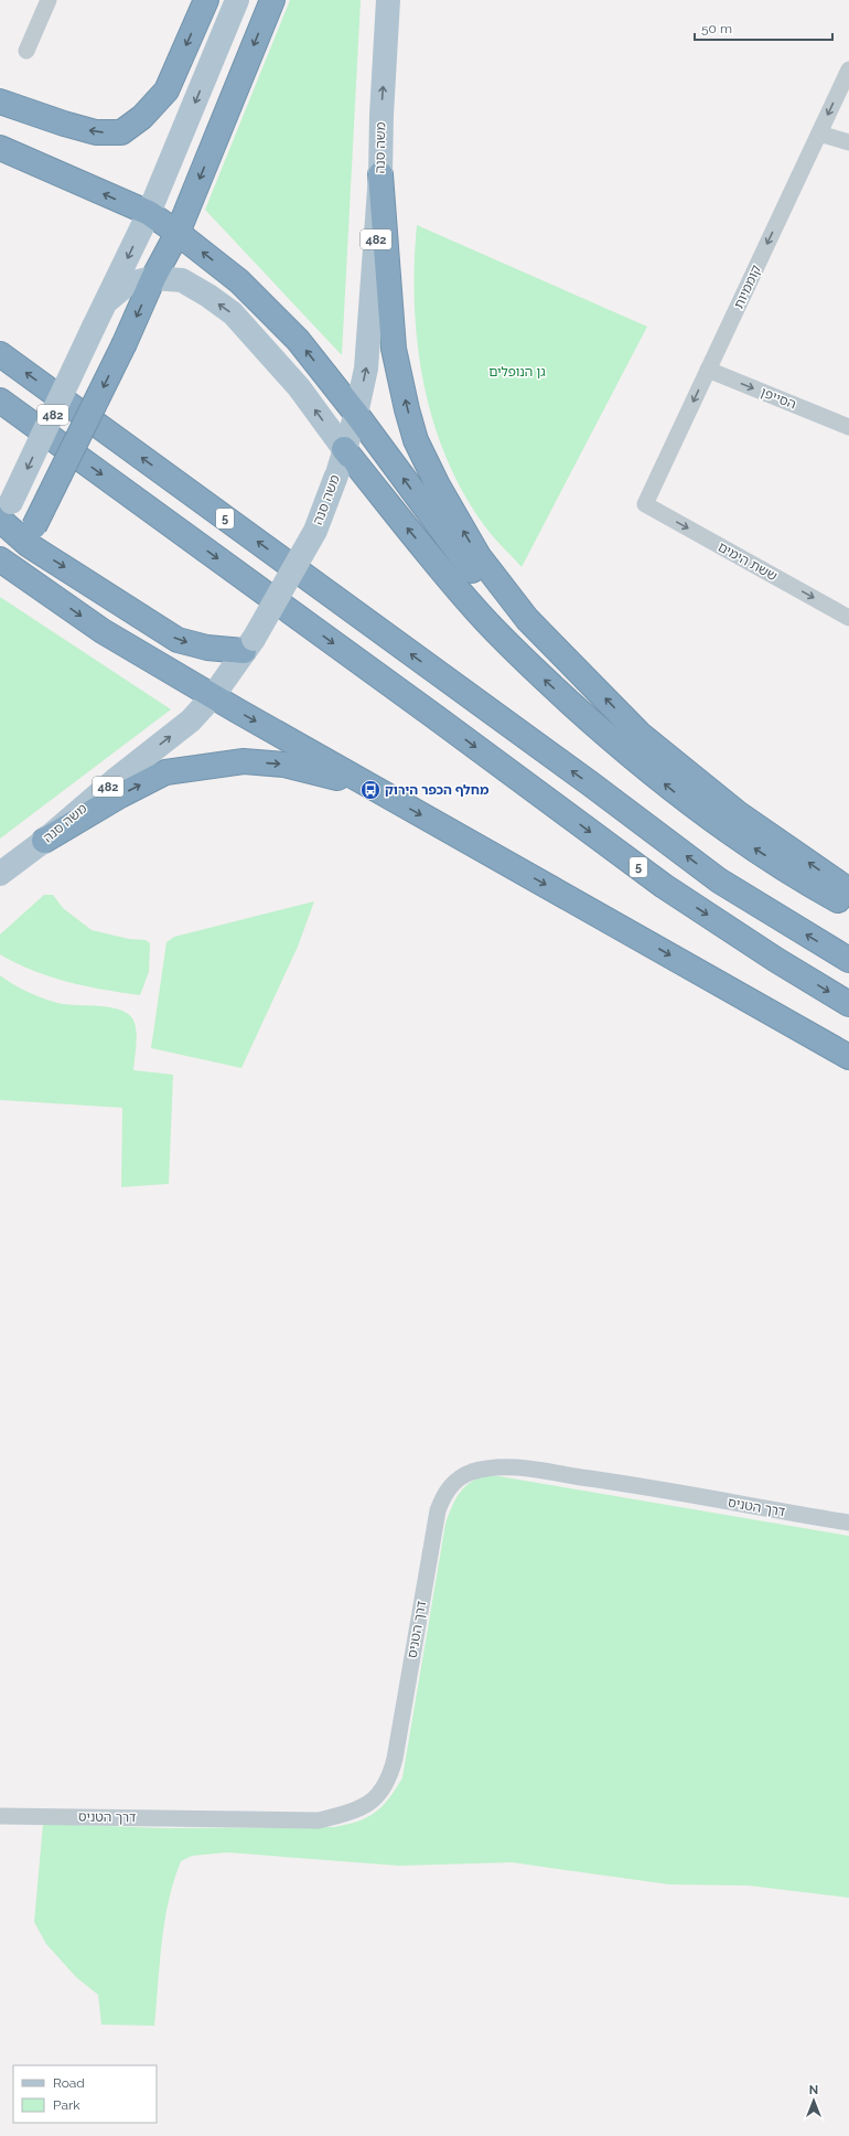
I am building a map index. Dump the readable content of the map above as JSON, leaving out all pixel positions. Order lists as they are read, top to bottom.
{
  "streets": {
    "highway": ["5"],
    "main road": ["משה סנה", "482"],
    "street": [
      "קוממיות",
      "הסייפן",
      "ששת הימים",
      "דרך הטניס"
    ]
  },
  "crossings": [
    ["קוממיות", "הסייפן"],
    ["קוממיות", "ששת הימים"]
  ],
  "one_way": ["קוממיות", "הסייפן", "ששת הימים"],
  "parks": ["גן הנופלים"],
  "places": {
    "bus stop": ["מחלף הכפר הירוק"]
  },
  "legend": ["Road", "Park"],
  "scale_bar": "50 m",
  "north": "top"
}
